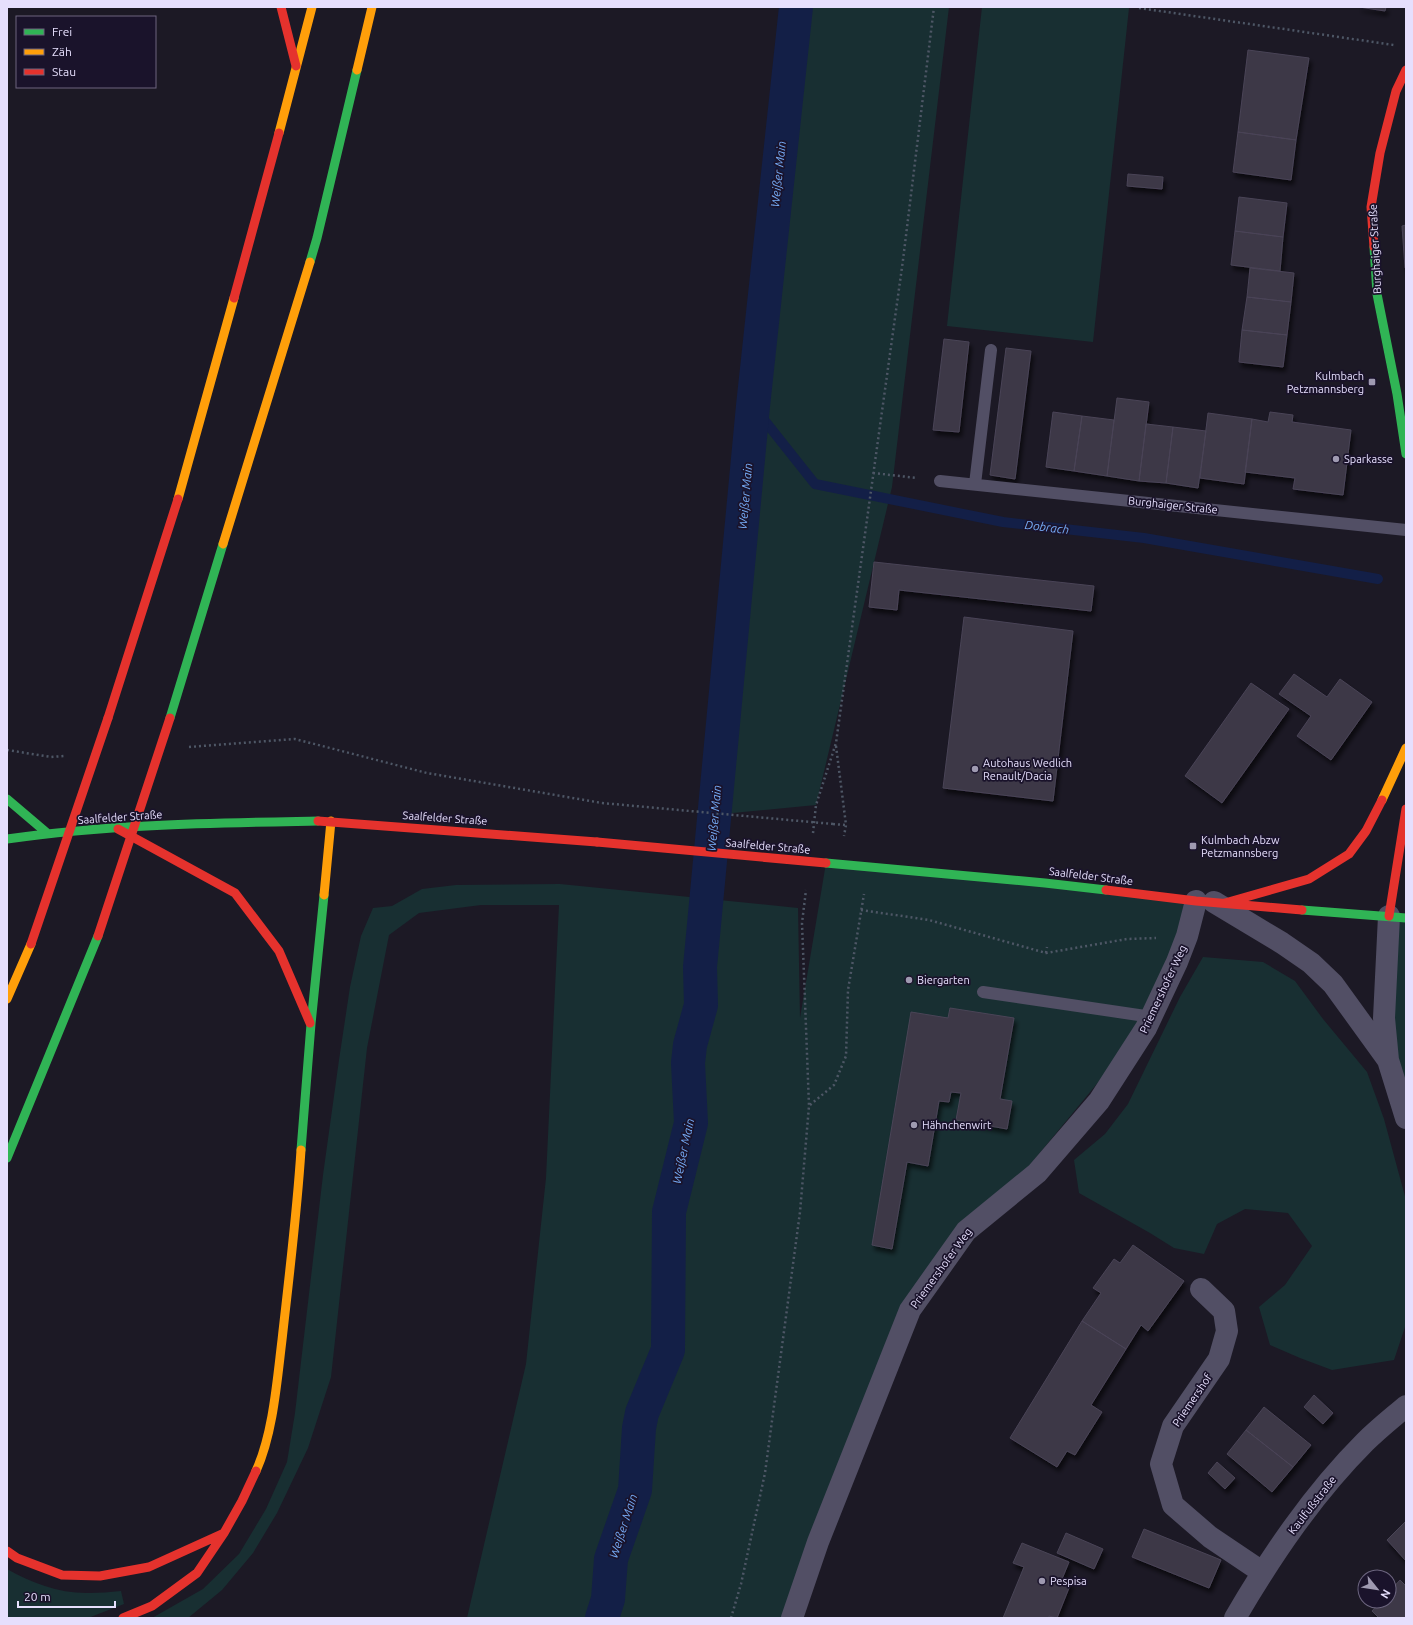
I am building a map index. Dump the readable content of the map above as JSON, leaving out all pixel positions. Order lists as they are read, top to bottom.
{
  "streets": {
    "main road": ["Burghaiger Straße", "Saalfelder Straße"],
    "street": ["Priemershofer Weg", "Priemershof", "Kaulfußstraße"]
  },
  "crossings": [
    ["Saalfelder Straße", "Priemershofer Weg"],
    ["Priemershof", "Kaulfußstraße"]
  ],
  "water": ["Weißer Main", "Dobrach"],
  "places": {
    "transit": ["Kulmbach Petzmannsberg", "Kulmbach Abzw Petzmannsberg"],
    "other": [
      "Sparkasse",
      "Autohaus Wedlich Renault/Dacia",
      "Biergarten",
      "Hähnchenwirt",
      "Pespisa"
    ]
  },
  "legend": ["Frei", "Zäh", "Stau"],
  "scale_bar": "20 m",
  "north": "bottom right"
}
